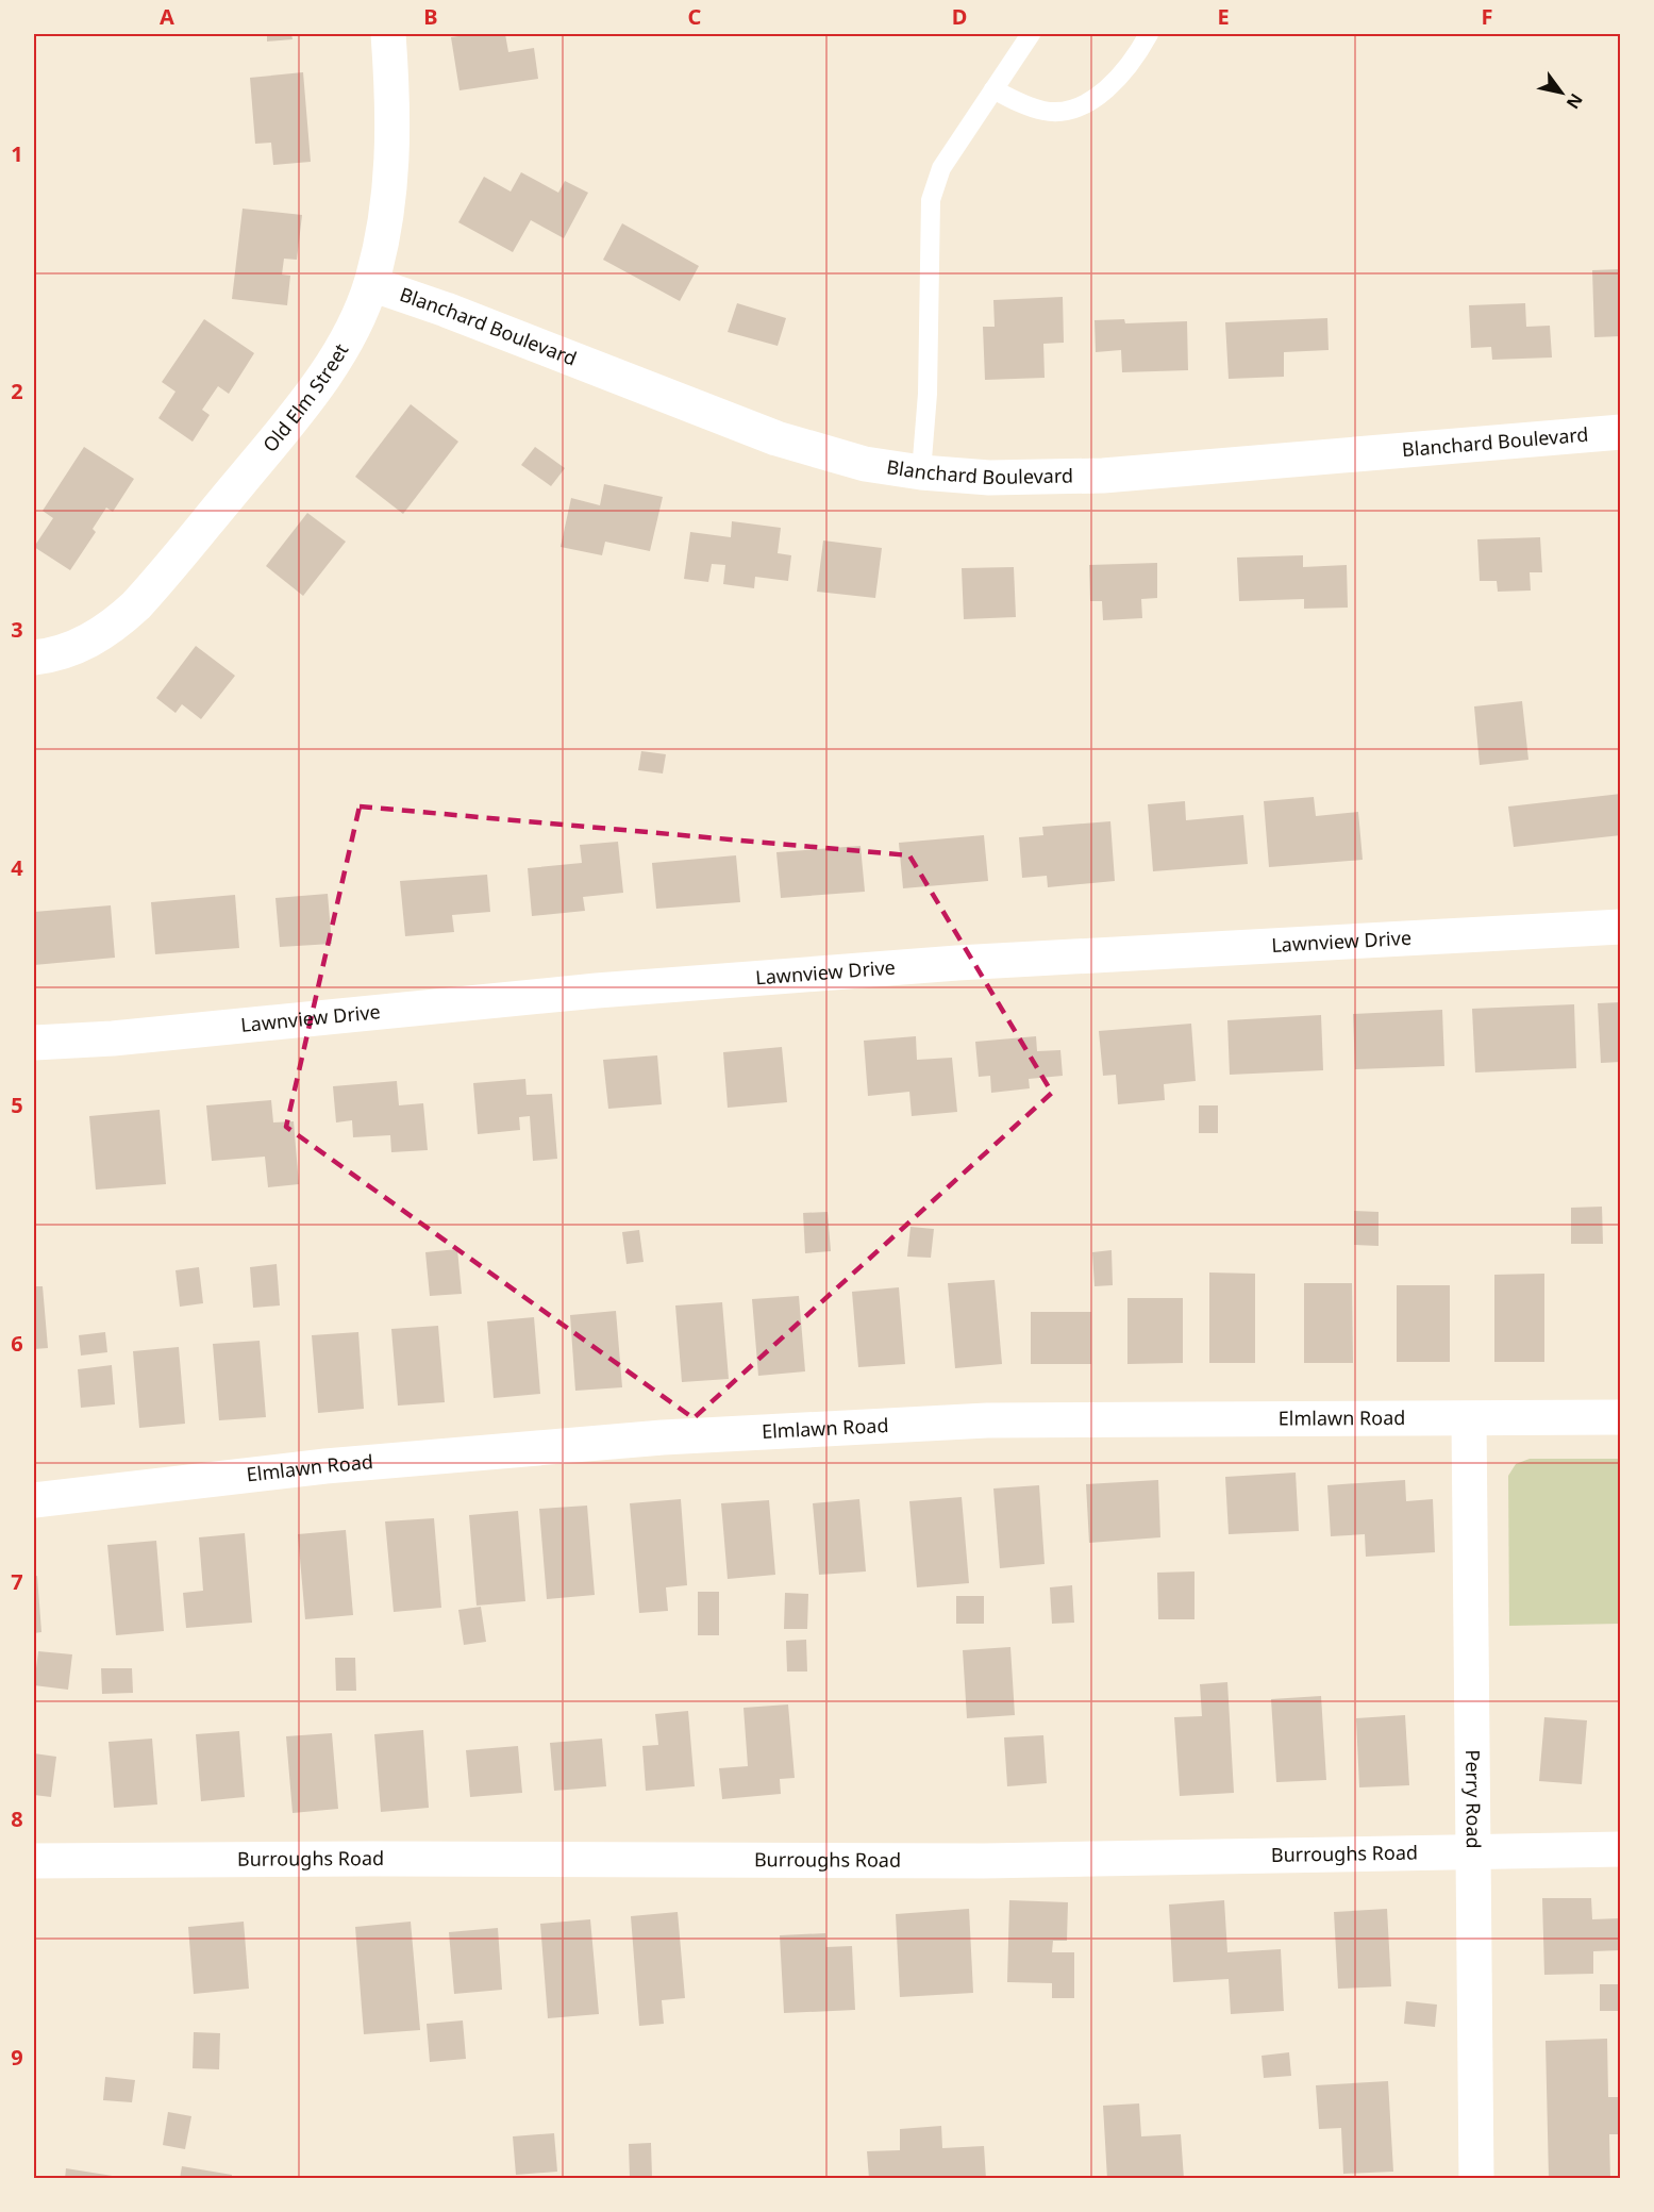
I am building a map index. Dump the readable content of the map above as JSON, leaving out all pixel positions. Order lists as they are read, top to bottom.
{
  "streets": {
    "street": [
      "Blanchard Boulevard",
      "Old Elm Street",
      "Lawnview Drive",
      "Elmlawn Road",
      "Perry Road",
      "Burroughs Road"
    ]
  },
  "crossings": [
    ["Blanchard Boulevard", "Old Elm Street"],
    ["Elmlawn Road", "Perry Road"],
    ["Perry Road", "Burroughs Road"]
  ],
  "north": "bottom right",
  "grid": {
    "columns": [
      "A",
      "B",
      "C",
      "D",
      "E",
      "F"
    ],
    "rows": [
      "1",
      "2",
      "3",
      "4",
      "5",
      "6",
      "7",
      "8",
      "9"
    ]
  }
}
